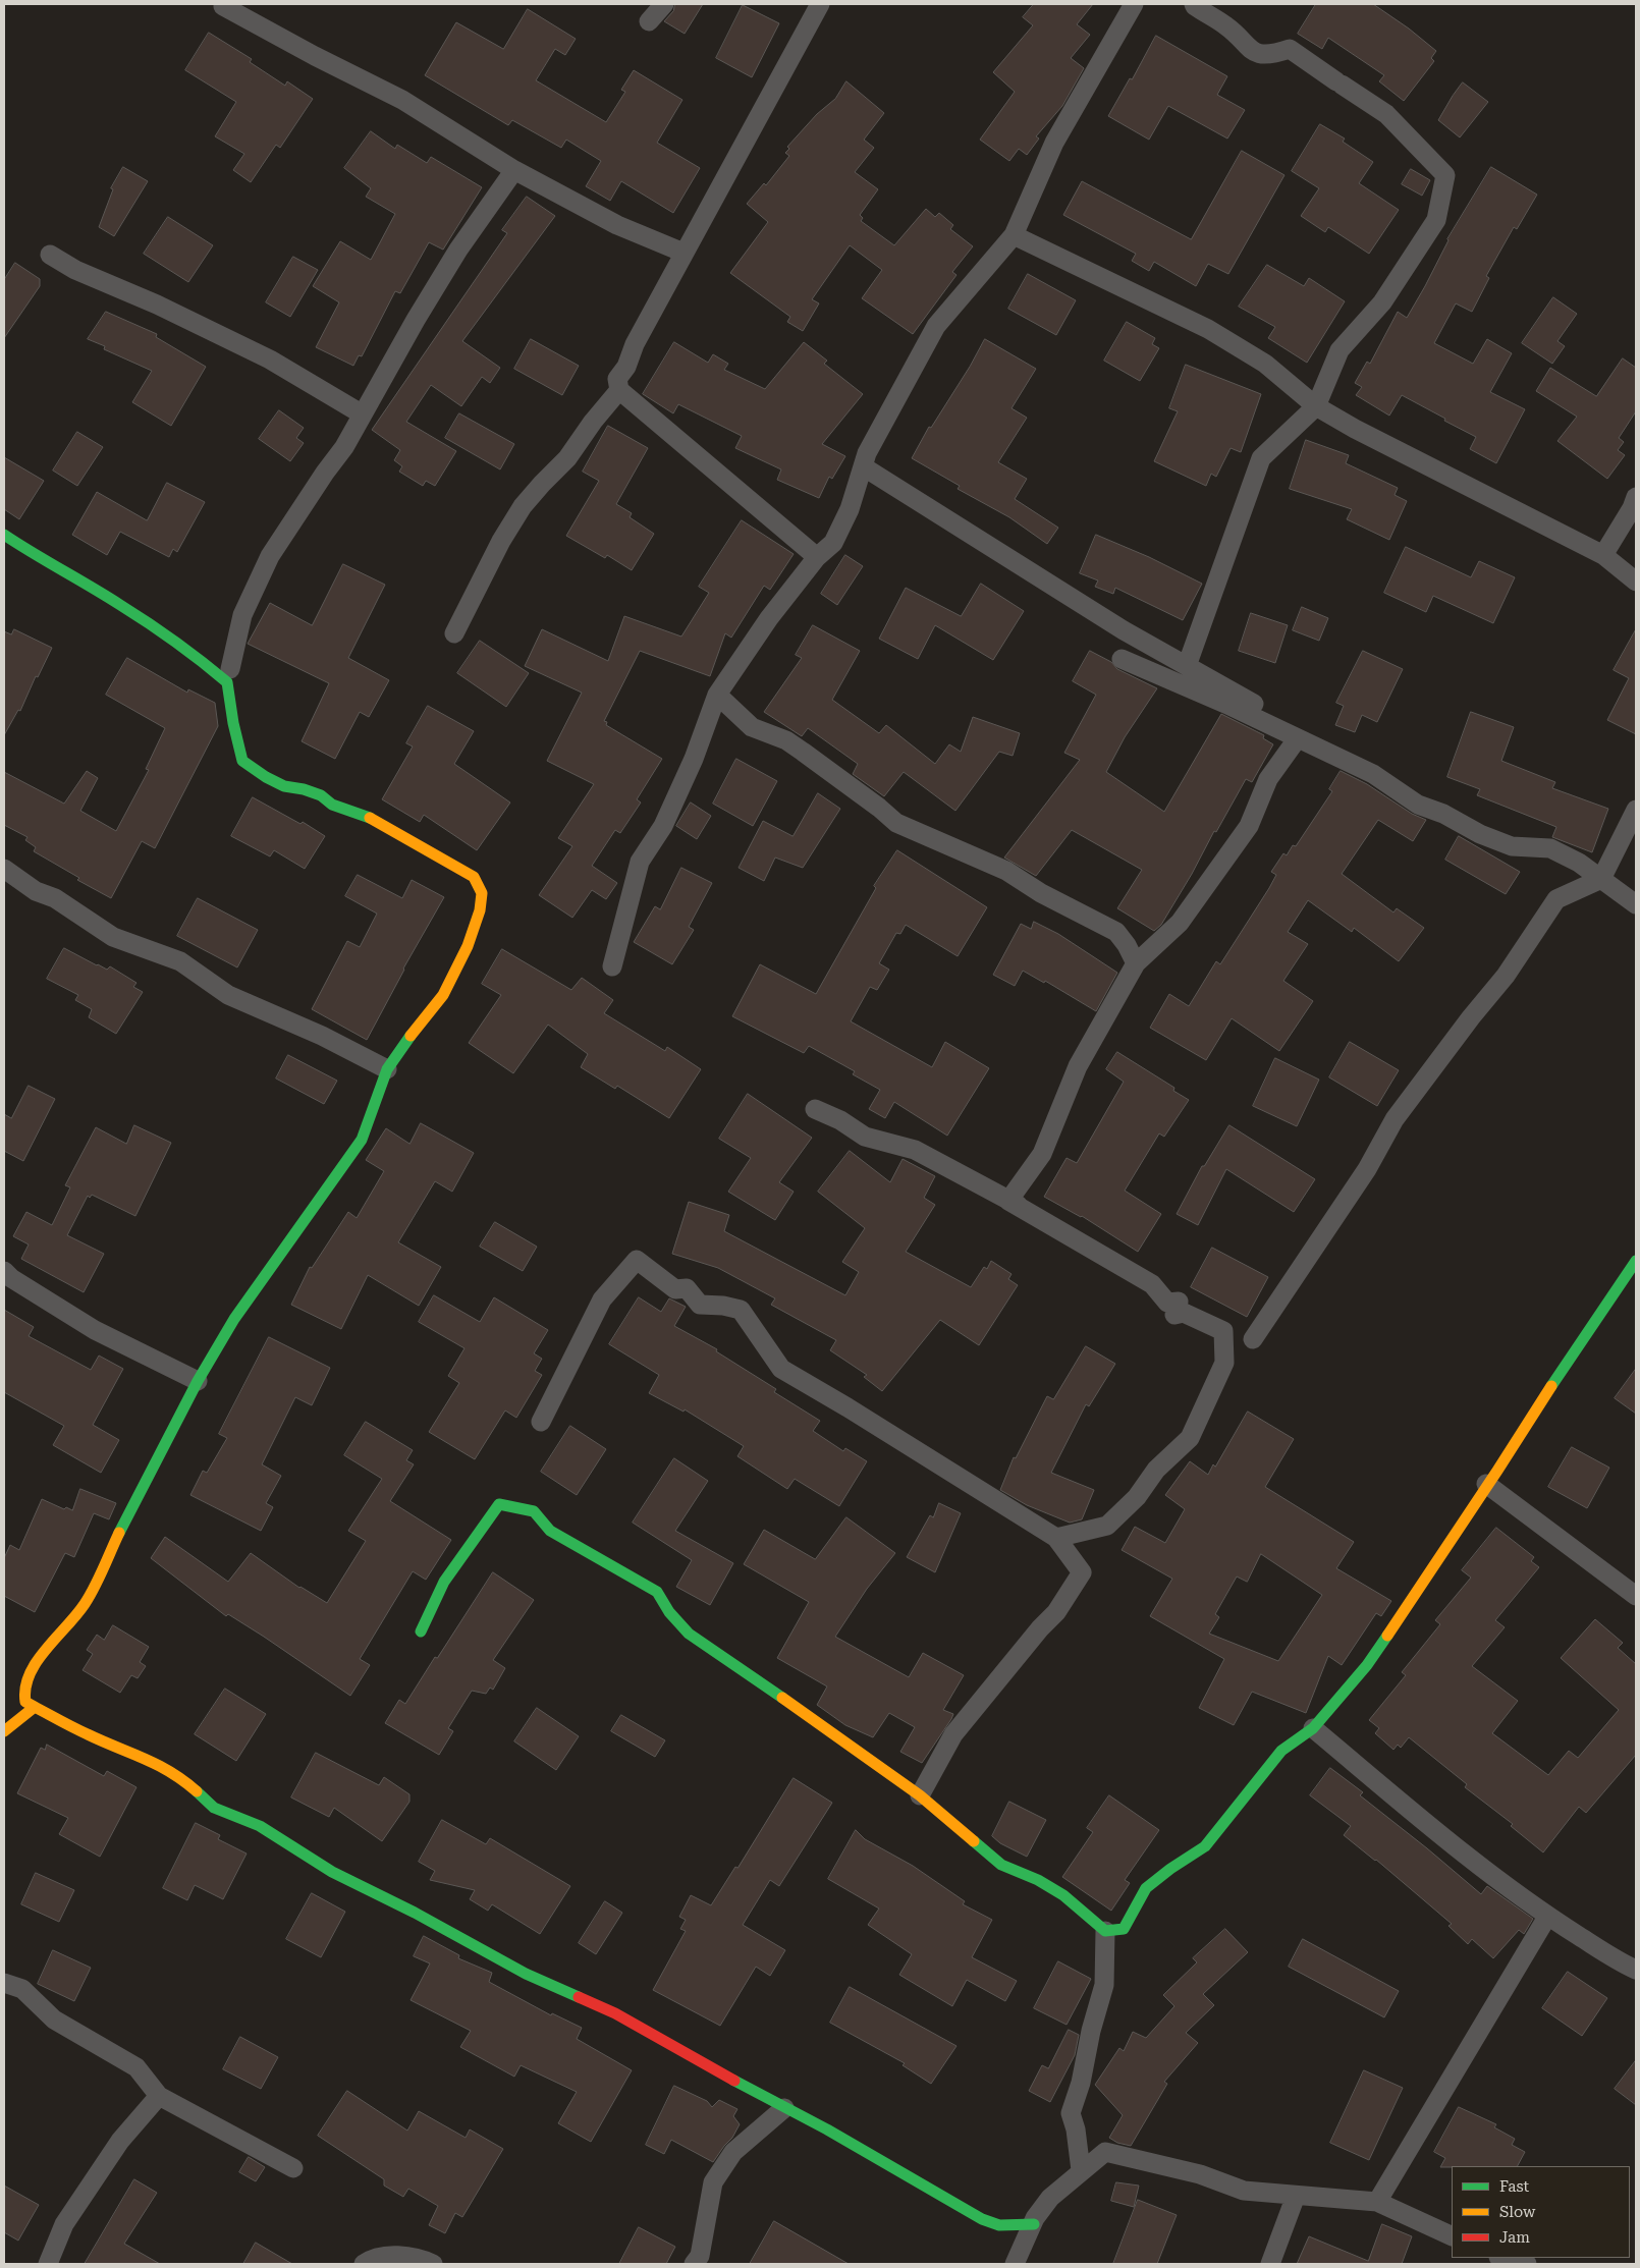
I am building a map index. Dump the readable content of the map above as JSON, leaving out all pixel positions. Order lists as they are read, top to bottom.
{
  "legend": ["Fast", "Slow", "Jam"]
}
